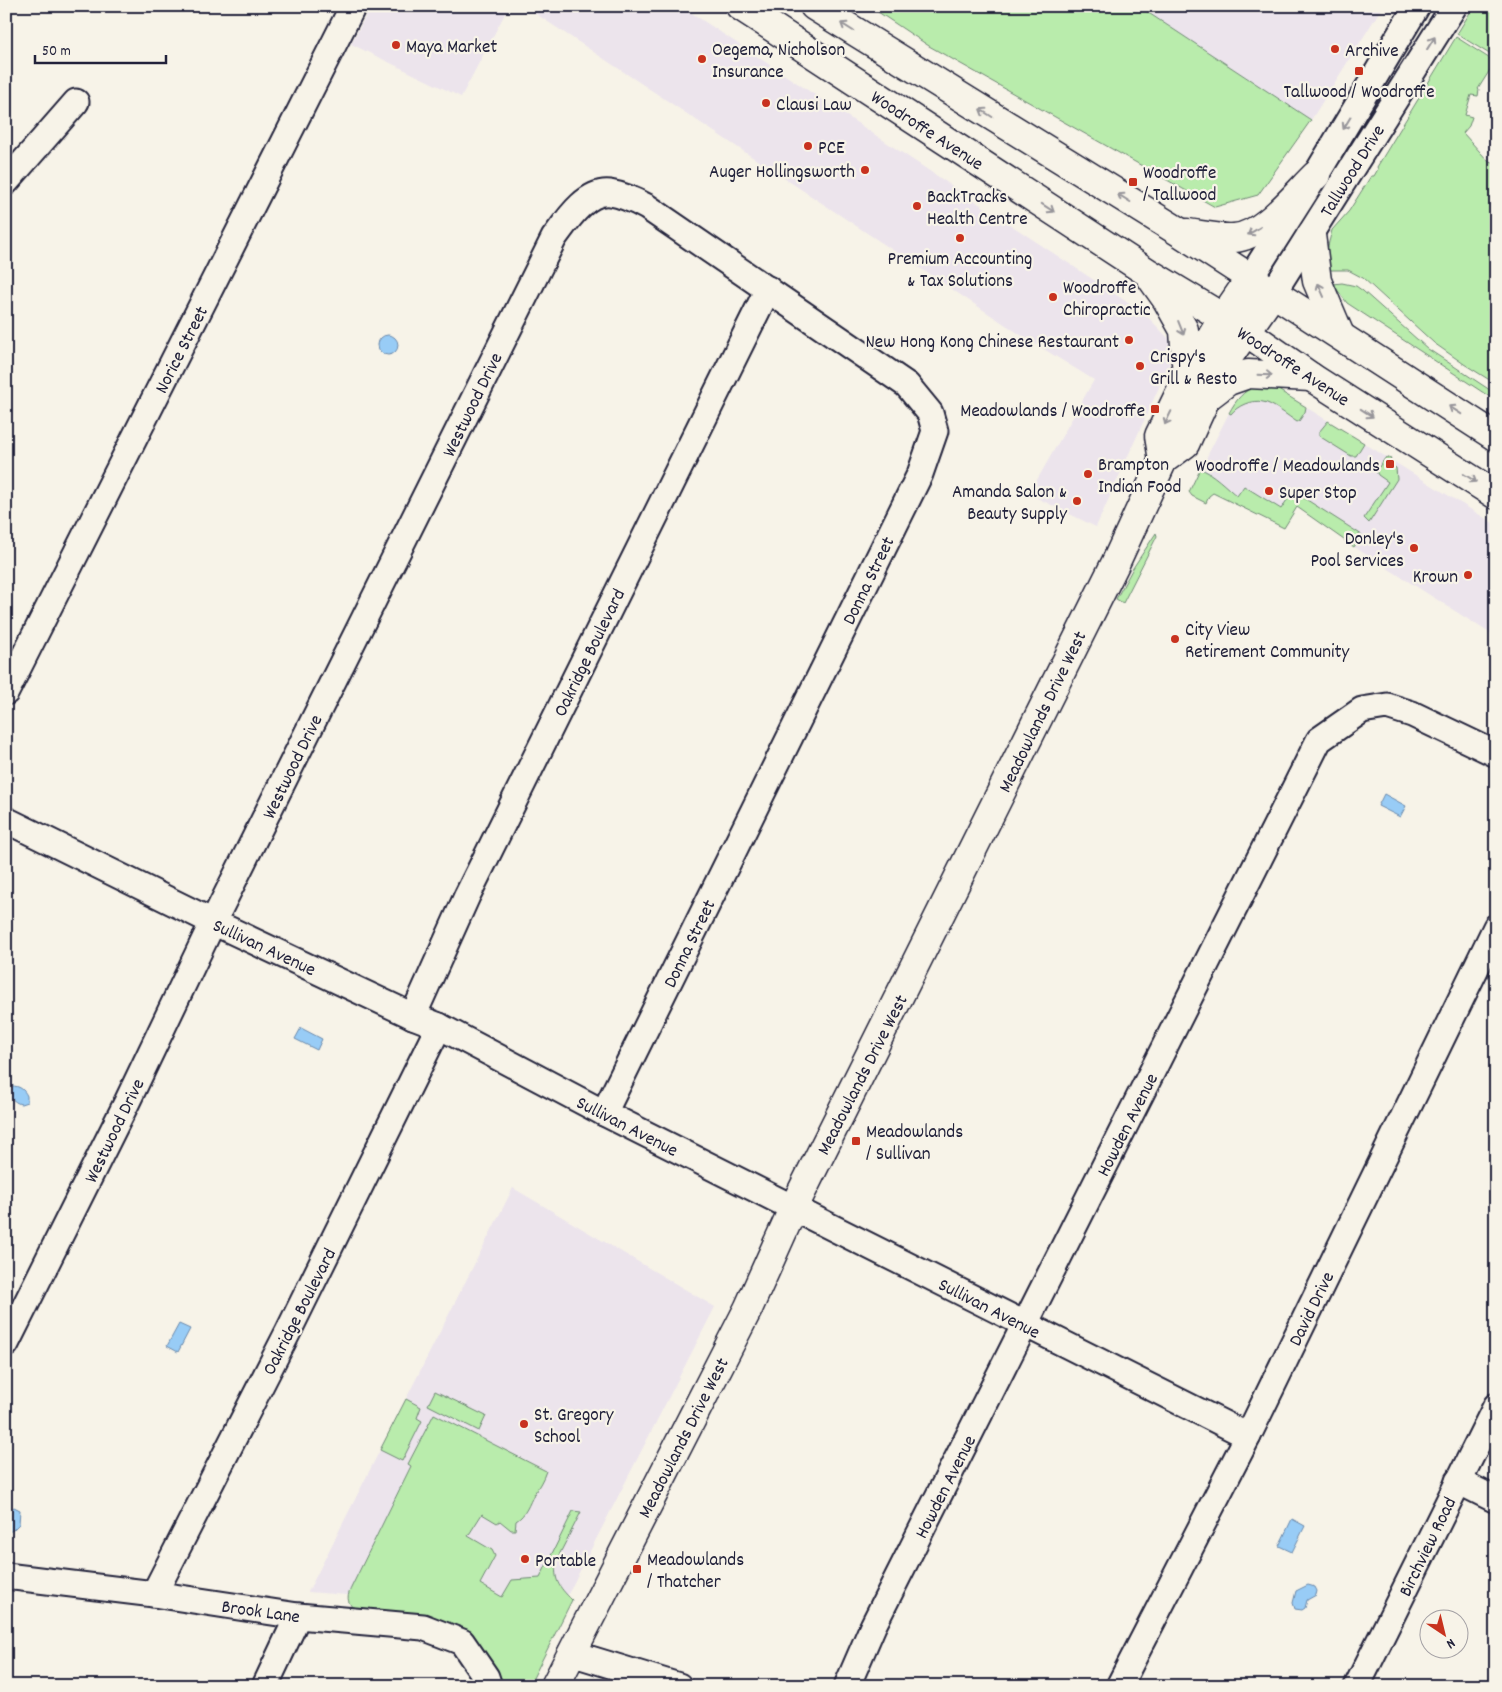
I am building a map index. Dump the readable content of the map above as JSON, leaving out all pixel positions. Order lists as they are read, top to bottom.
{
  "streets": {
    "main road": ["Woodroffe Avenue", "Tallwood Drive", "Meadowlands Drive West"],
    "street": [
      "Norice Street",
      "Westwood Drive",
      "Donna Street",
      "Oakridge Boulevard",
      "Sullivan Avenue",
      "Howden Avenue",
      "David Drive",
      "Birchview Road",
      "Brook Lane"
    ]
  },
  "crossings": [
    ["Woodroffe Avenue", "Tallwood Drive"],
    ["Woodroffe Avenue", "Meadowlands Drive West"],
    ["Tallwood Drive", "Meadowlands Drive West"],
    ["Westwood Drive", "Donna Street"],
    ["Westwood Drive", "Sullivan Avenue"],
    ["Donna Street", "Oakridge Boulevard"],
    ["Donna Street", "Sullivan Avenue"],
    ["Oakridge Boulevard", "Sullivan Avenue"],
    ["Oakridge Boulevard", "Brook Lane"],
    ["Meadowlands Drive West", "Sullivan Avenue"],
    ["Sullivan Avenue", "Howden Avenue"],
    ["Sullivan Avenue", "David Drive"]
  ],
  "places": {
    "other": [
      "Maya Market",
      "Archive",
      "Oegema, Nicholson Insurance",
      "Clausi Law",
      "PCE",
      "Auger Hollingsworth",
      "BackTracks Health Centre",
      "Premium Accounting & Tax Solutions",
      "Woodroffe Chiropractic",
      "New Hong Kong Chinese Restaurant",
      "Crispy's Grill & Resto",
      "Brampton Indian Food",
      "Super Stop",
      "Amanda Salon & Beauty Supply",
      "Donley's Pool Services",
      "Krown",
      "City View Retirement Community",
      "St. Gregory School",
      "Portable"
    ],
    "transit": [
      "Tallwood / Woodroffe",
      "Woodroffe / Tallwood",
      "Meadowlands / Woodroffe",
      "Woodroffe / Meadowlands",
      "Meadowlands / Sullivan",
      "Meadowlands / Thatcher"
    ]
  },
  "scale_bar": "50 m",
  "north": "bottom right"
}
